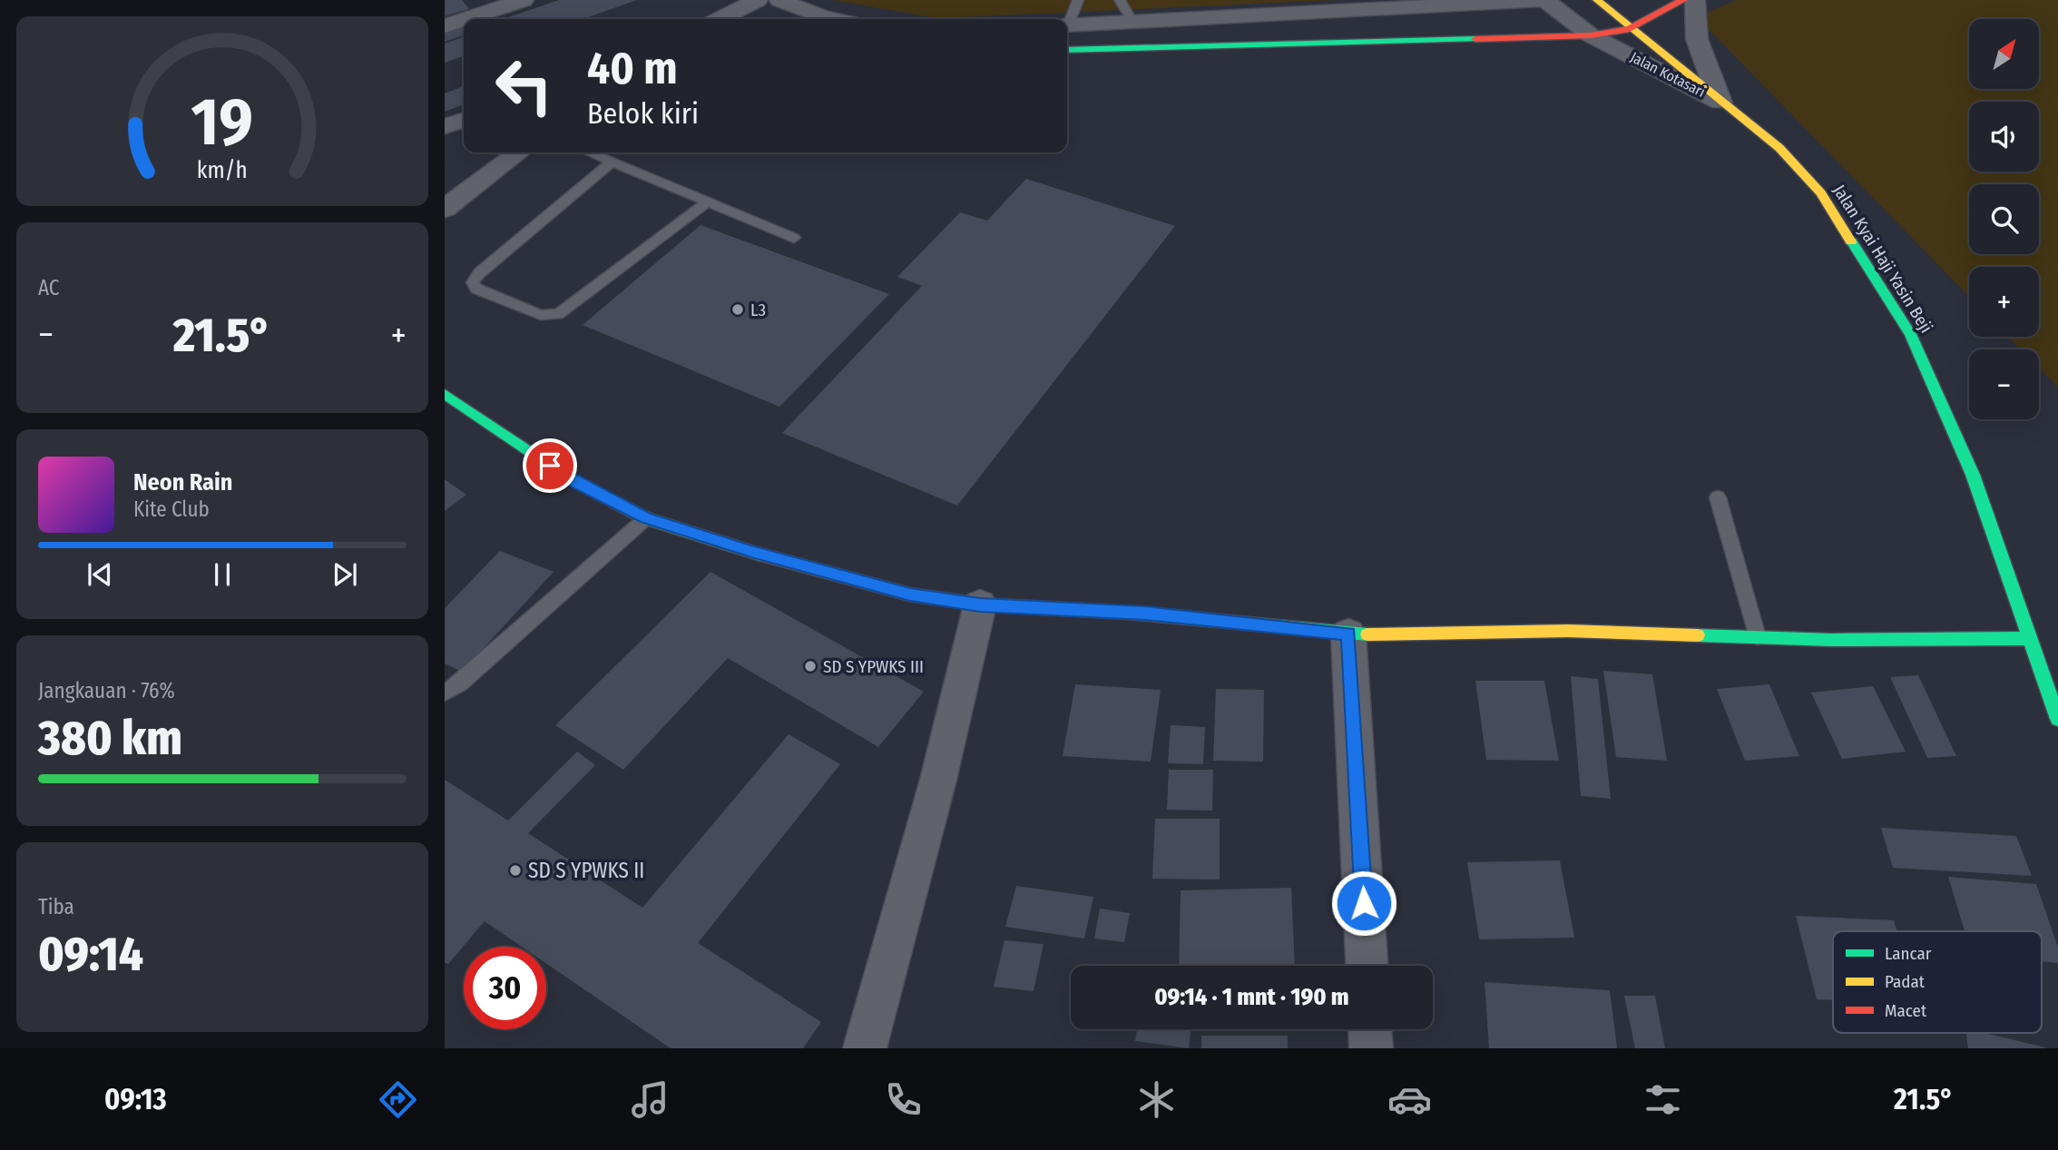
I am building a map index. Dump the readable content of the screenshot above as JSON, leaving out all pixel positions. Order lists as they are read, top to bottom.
{
  "streets": {
    "street": ["Jalan Kotasari", "Jalan Kyai Haji Yasin Beji"]
  },
  "crossings": [
    ["Jalan Kotasari", "Jalan Kyai Haji Yasin Beji"]
  ],
  "places": ["L3", "SD S YPWKS III", "SD S YPWKS II"],
  "legend": ["Lancar", "Padat", "Macet"],
  "north": "top right",
  "page": {
    "map_buttons": ["+", "−"],
    "turn": ["40 m", "Belok kiri"],
    "tile": [
      "AC",
      ["Jangkauan · 76%", "380 km"],
      ["Tiba", "09:14"]
    ],
    "heat": ["−", "21.5°", "+"],
    "song": ["Neon Rain", "Kite Club"],
    "limit": "30",
    "trip": "09:14 · 1 mnt · 190 m",
    "tabs": ["09:13", "21.5°"],
    "gauge": ["19", "km/h"]
  }
}
